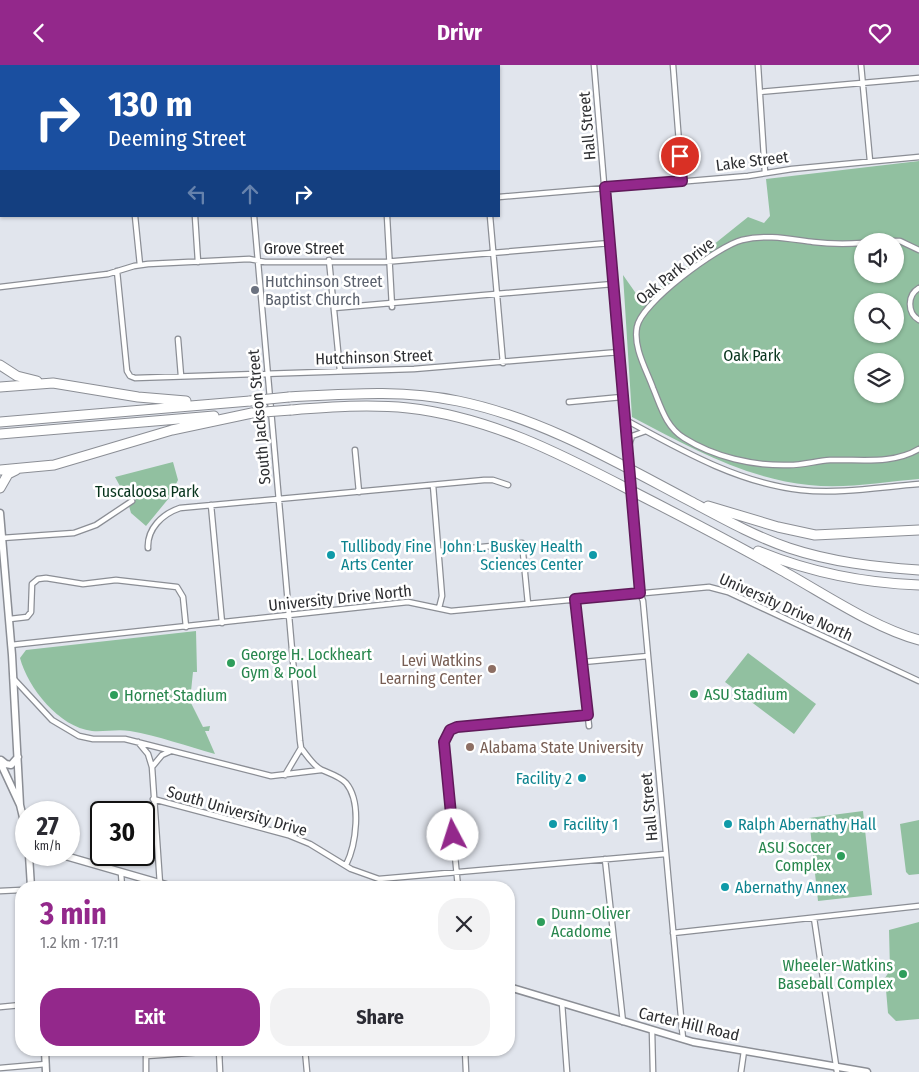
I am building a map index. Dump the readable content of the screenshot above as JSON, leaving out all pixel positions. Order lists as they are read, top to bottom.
{
  "streets": {
    "main road": ["Carter Hill Road"],
    "street": [
      "Hall Street",
      "Lake Street",
      "Grove Street",
      "Oak Park Drive",
      "Hutchinson Street",
      "South Jackson Street",
      "University Drive North",
      "South University Drive"
    ]
  },
  "crossings": [
    ["Hall Street", "Lake Street"],
    ["Hall Street", "Grove Street"],
    ["Hall Street", "Hutchinson Street"],
    ["Hall Street", "University Drive North"],
    ["Hall Street", "South University Drive"],
    ["Hall Street", "Carter Hill Road"],
    ["Grove Street", "Hutchinson Street"],
    ["Grove Street", "South Jackson Street"],
    ["Hutchinson Street", "South Jackson Street"],
    ["South Jackson Street", "University Drive North"]
  ],
  "parks": ["Oak Park", "Tuscaloosa Park"],
  "places": [
    "Hutchinson Street Baptist Church",
    "Tullibody Fine Arts Center",
    "John L. Buskey Health Sciences Center",
    "George H. Lockheart Gym & Pool",
    "Levi Watkins Learning Center",
    "ASU Stadium",
    "Hornet Stadium",
    "Alabama State University",
    "Facility 2",
    "Facility 1",
    "Ralph Abernathy Hall",
    "ASU Soccer Complex",
    "Abernathy Annex",
    "Dunn-Oliver Acadome",
    "Wheeler-Watkins Baseball Complex"
  ],
  "page": {
    "header": "Drivr",
    "turn": ["130 m", "Deeming Street"],
    "speed": "27 km/h",
    "limit": "30",
    "heading": ["3 min", "1.2 km · 17:11"],
    "buttons": ["Exit", "Share"]
  }
}
